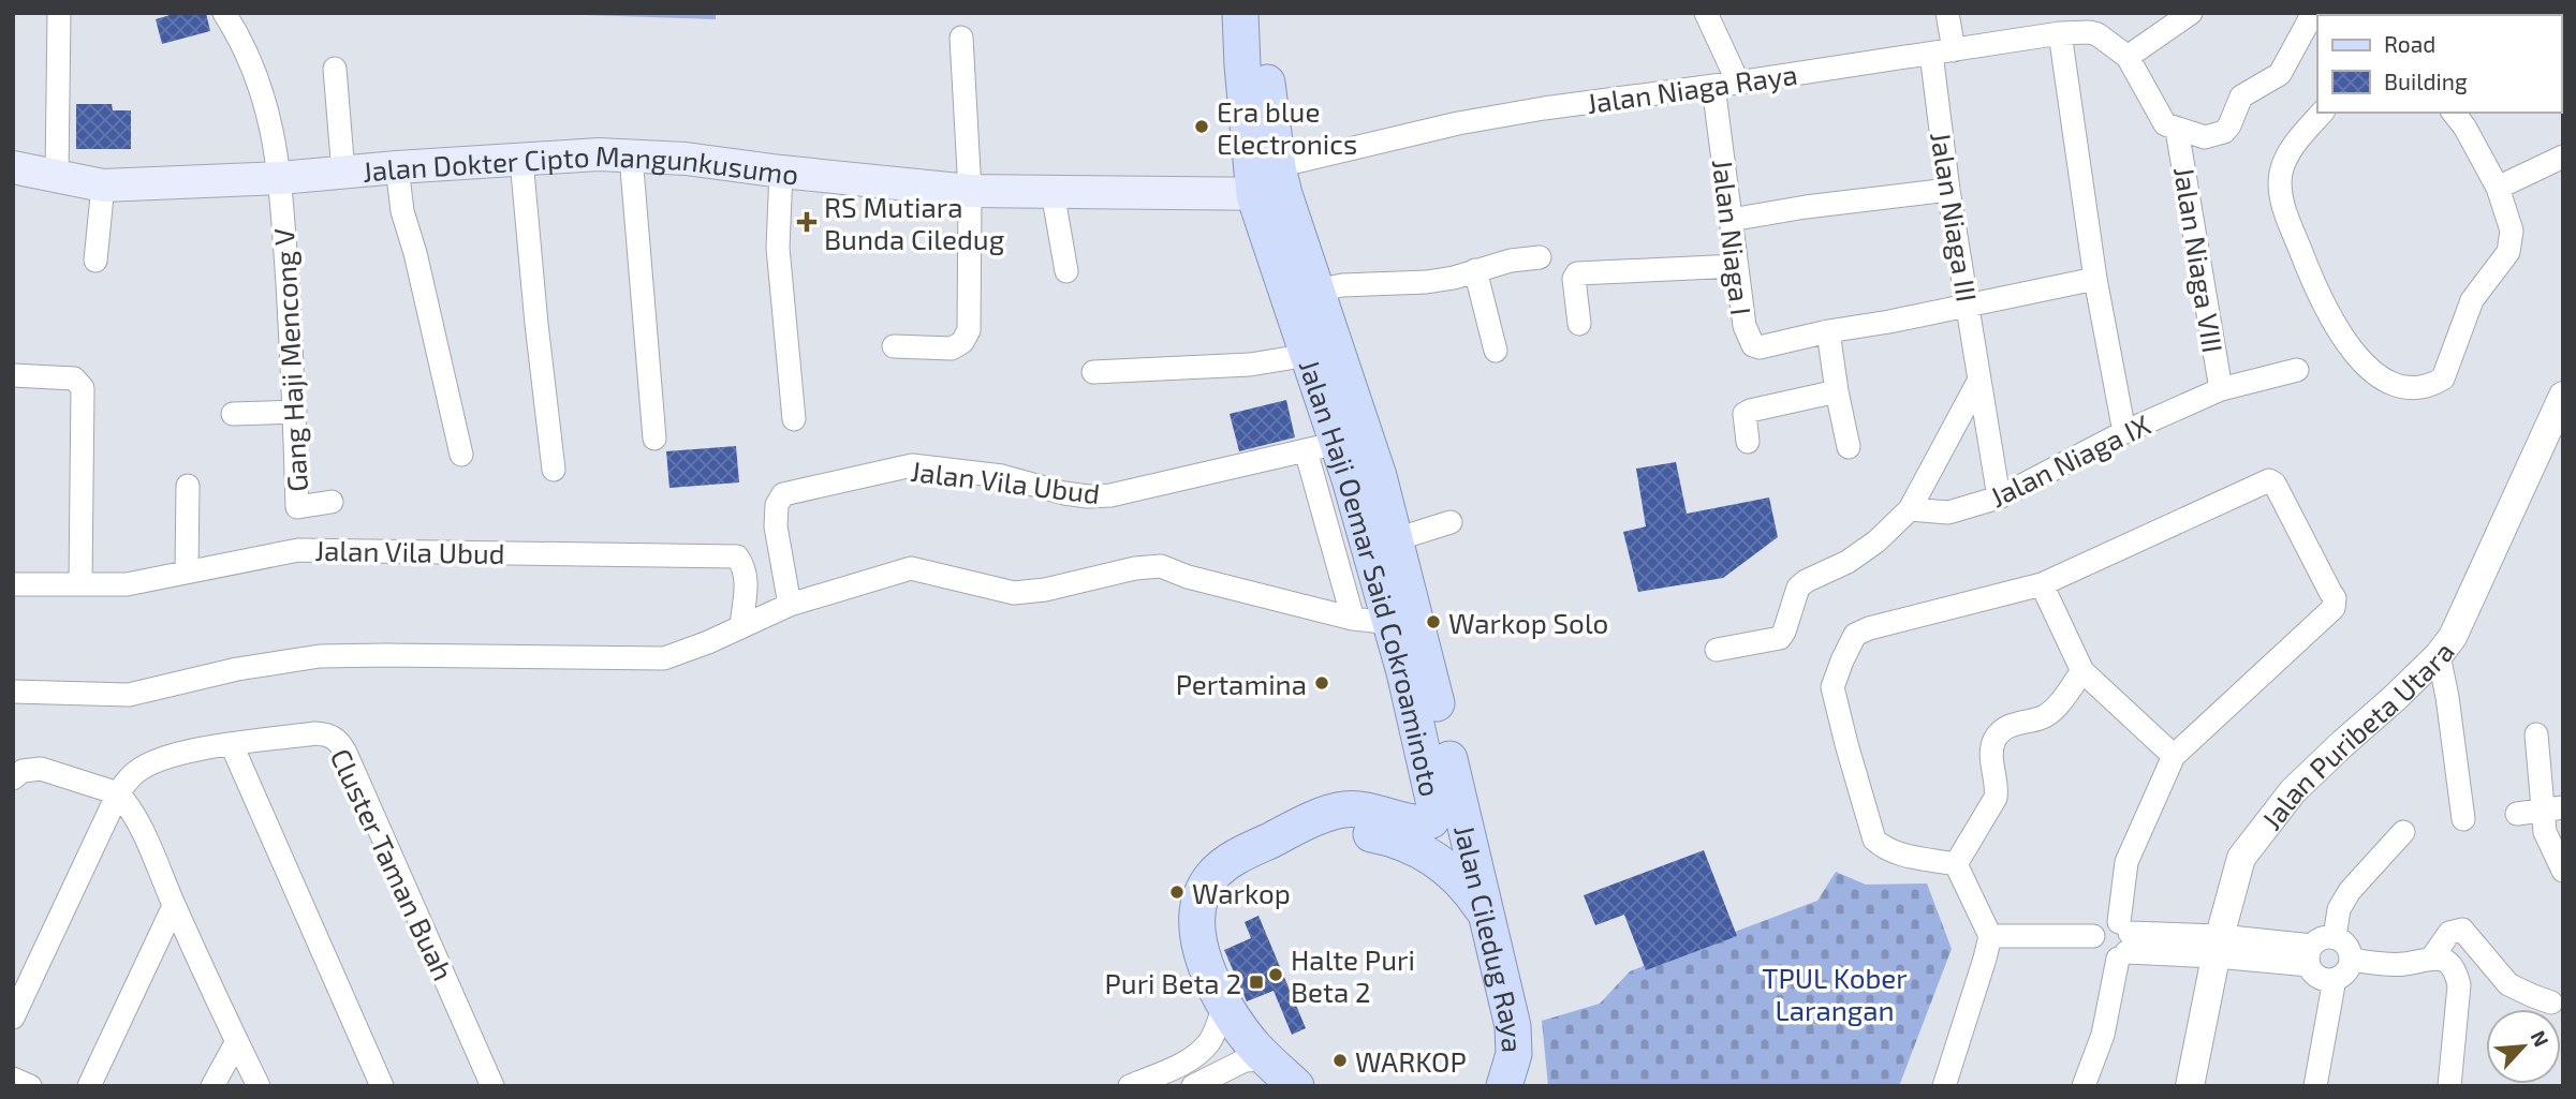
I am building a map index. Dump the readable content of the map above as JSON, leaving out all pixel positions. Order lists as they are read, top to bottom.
{
  "streets": {
    "main road": ["Jalan Dokter Cipto Mangunkusumo", "Jalan Haji Oemar Said Cokroaminoto", "Jalan Ciledug Raya"],
    "street": [
      "Jalan Niaga Raya",
      "Jalan Niaga III",
      "Jalan Niaga I",
      "Jalan Niaga VIII",
      "Gang Haji Mencong V",
      "Jalan Niaga IX",
      "Jalan Vila Ubud",
      "Jalan Puribeta Utara",
      "Cluster Taman Buah"
    ]
  },
  "crossings": [
    ["Jalan Niaga Raya", "Jalan Dokter Cipto Mangunkusumo"],
    ["Jalan Niaga Raya", "Jalan Niaga III"],
    ["Jalan Niaga Raya", "Jalan Niaga I"],
    ["Jalan Niaga Raya", "Jalan Haji Oemar Said Cokroaminoto"],
    ["Jalan Dokter Cipto Mangunkusumo", "Gang Haji Mencong V"],
    ["Jalan Dokter Cipto Mangunkusumo", "Jalan Haji Oemar Said Cokroaminoto"],
    ["Jalan Niaga III", "Jalan Niaga I"],
    ["Jalan Niaga III", "Jalan Niaga IX"],
    ["Jalan Niaga VIII", "Jalan Niaga IX"],
    ["Jalan Vila Ubud", "Jalan Haji Oemar Said Cokroaminoto"],
    ["Jalan Haji Oemar Said Cokroaminoto", "Jalan Ciledug Raya"]
  ],
  "parks": ["TPUL Kober Larangan"],
  "places": {
    "other": [
      "Era blue Electronics",
      "Warkop Solo",
      "Pertamina",
      "Warkop",
      "Halte Puri Beta 2",
      "WARKOP"
    ],
    "health": ["RS Mutiara Bunda Ciledug"],
    "transit": ["Puri Beta 2"]
  },
  "legend": ["Road", "Building"],
  "north": "top right"
}
